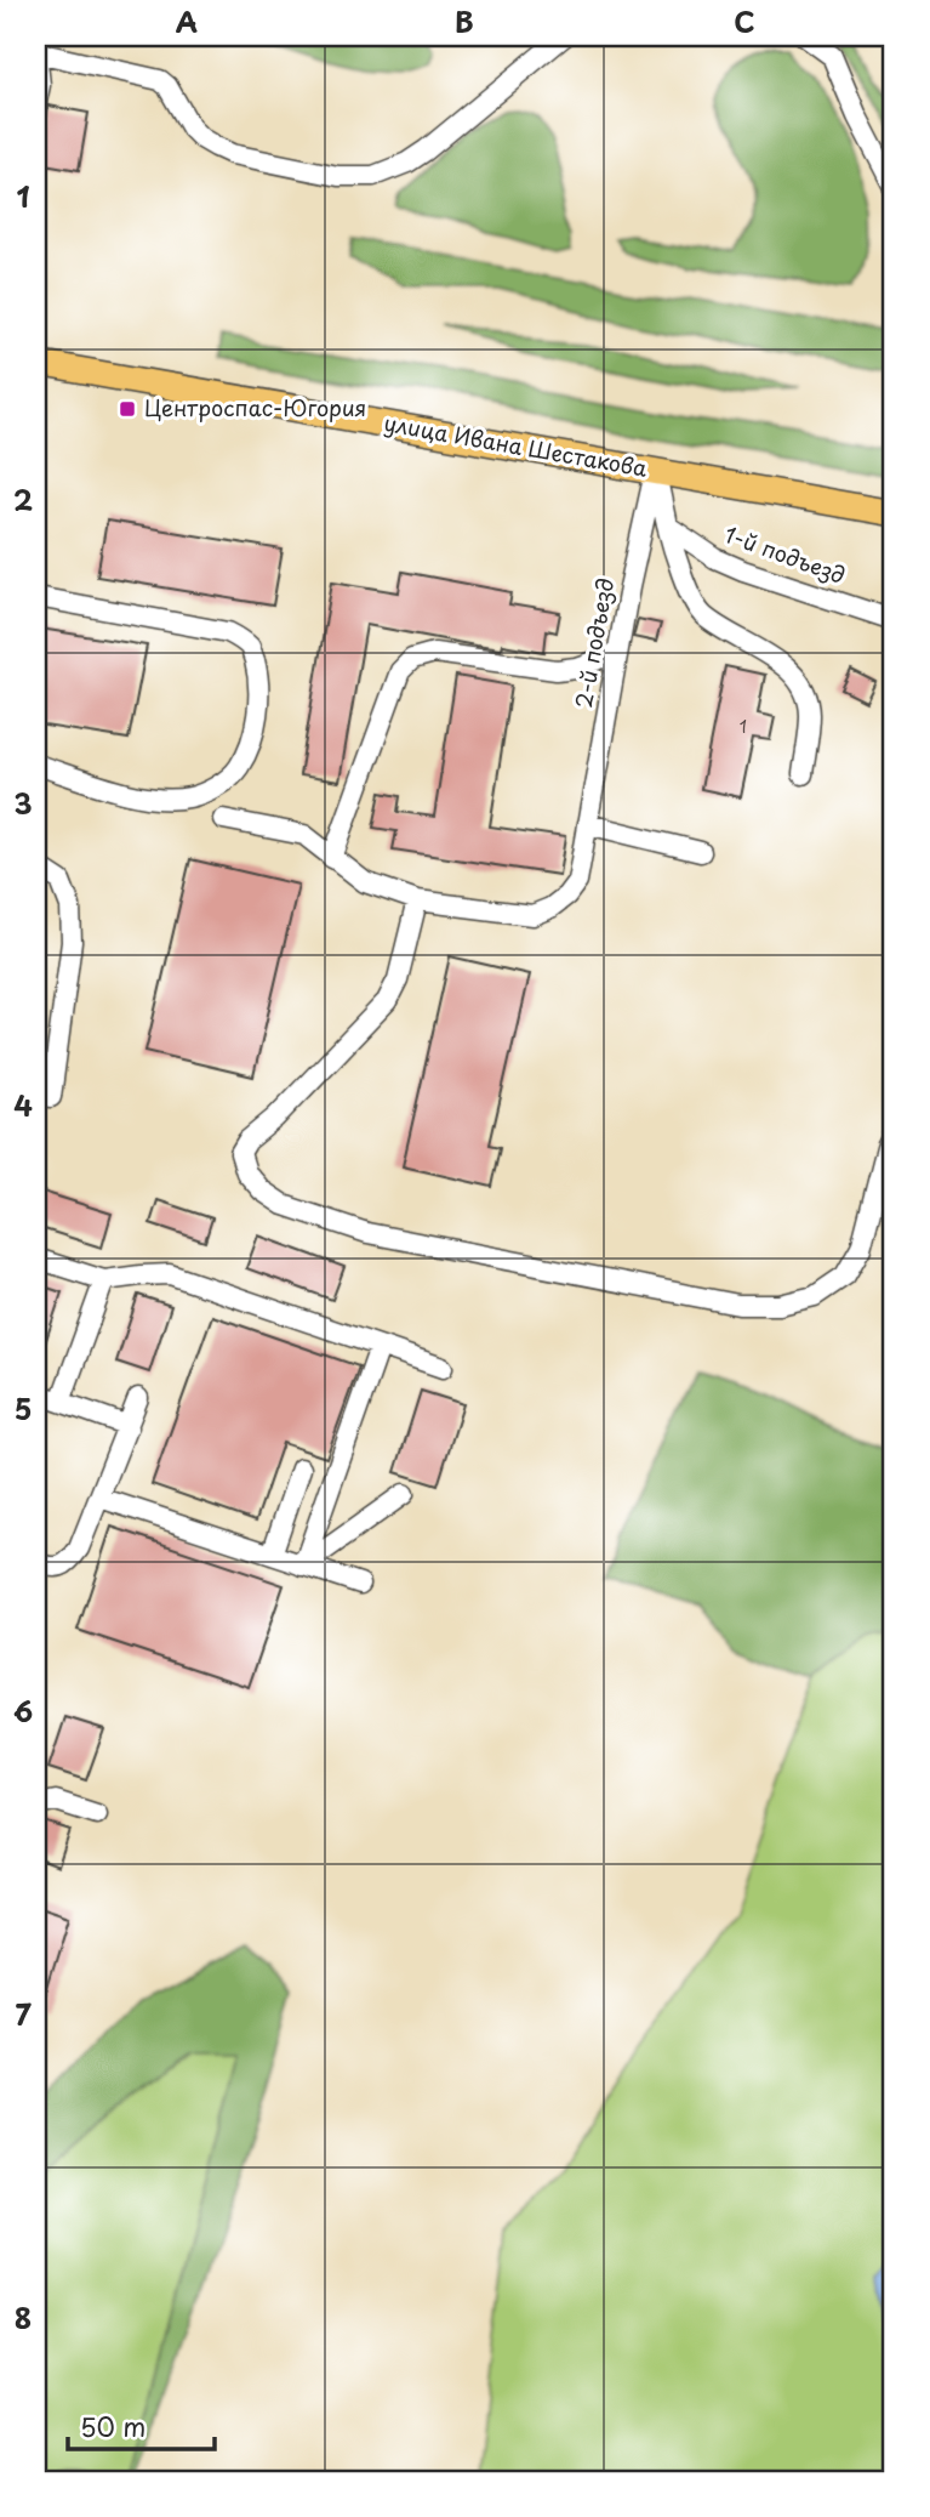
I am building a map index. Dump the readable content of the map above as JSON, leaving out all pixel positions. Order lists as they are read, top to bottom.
{
  "streets": {
    "main road": ["улица Ивана Шестакова"],
    "street": ["1-й подъезд", "2-й подъезд"]
  },
  "crossings": [
    ["улица Ивана Шестакова", "2-й подъезд"]
  ],
  "places": {
    "transit": ["Центроспас-Югория"]
  },
  "house_numbers": ["1"],
  "scale_bar": "50 m",
  "grid": {
    "columns": ["A", "B", "C"],
    "rows": [
      "1",
      "2",
      "3",
      "4",
      "5",
      "6",
      "7",
      "8"
    ]
  }
}
